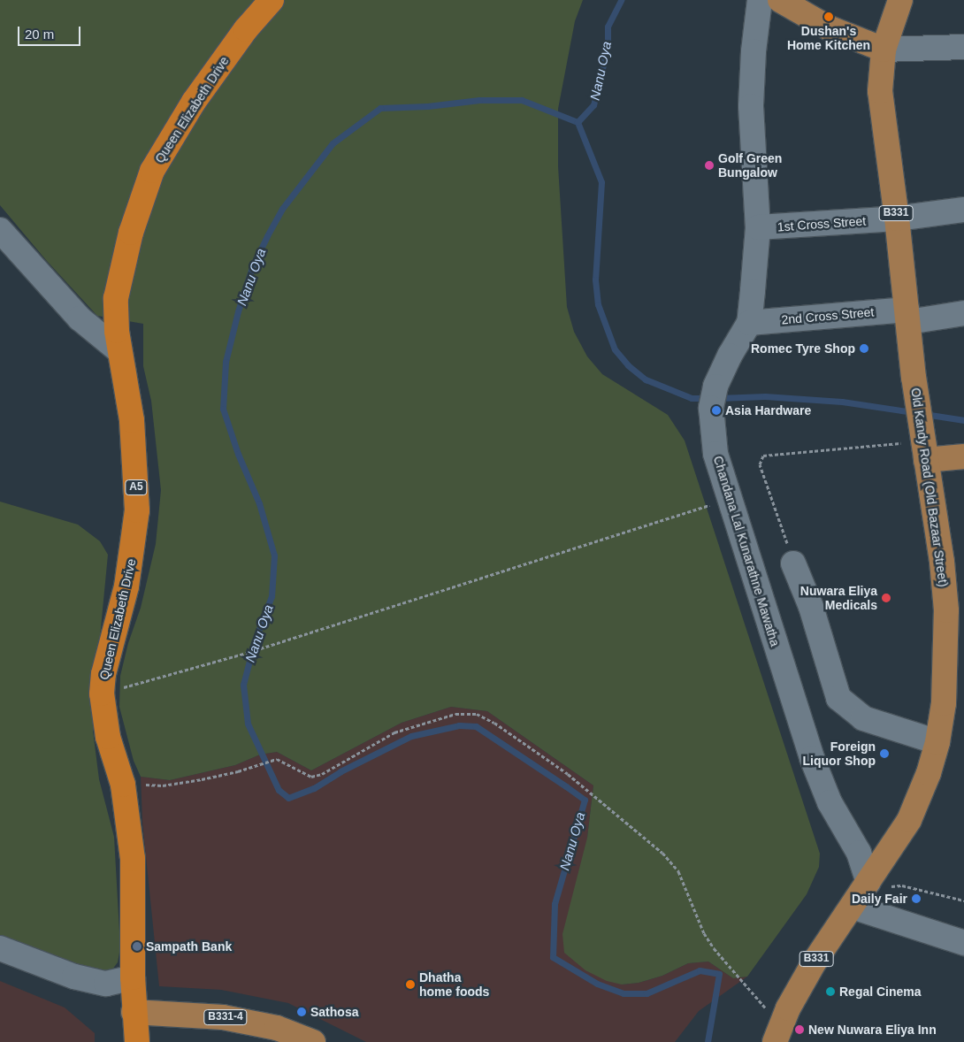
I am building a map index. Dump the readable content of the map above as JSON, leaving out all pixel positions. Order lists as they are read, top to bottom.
{
  "streets": {
    "highway": ["Queen Elizabeth Drive", "A5"],
    "main road": ["B331", "Old Kandy Road (Old Bazaar Street)", "B331-4"],
    "street": ["1st Cross Street", "2nd Cross Street", "Chandana Lal Kunarathne Mawatha"]
  },
  "crossings": [
    ["Queen Elizabeth Drive", "B331-4"],
    ["1st Cross Street", "Old Kandy Road (Old Bazaar Street)"],
    ["1st Cross Street", "Chandana Lal Kunarathne Mawatha"],
    ["2nd Cross Street", "Old Kandy Road (Old Bazaar Street)"],
    ["2nd Cross Street", "Chandana Lal Kunarathne Mawatha"],
    ["Old Kandy Road (Old Bazaar Street)", "Chandana Lal Kunarathne Mawatha"]
  ],
  "water": ["Nanu Oya"],
  "places": [
    "Dushan's Home Kitchen",
    "Golf Green Bungalow",
    "Romec Tyre Shop",
    "Asia Hardware",
    "Nuwara Eliya Medicals",
    "Foreign Liquor Shop",
    "Daily Fair",
    "Sampath Bank",
    "Dhatha home foods",
    "Regal Cinema",
    "Sathosa",
    "New Nuwara Eliya Inn"
  ],
  "scale_bar": "20 m"
}
